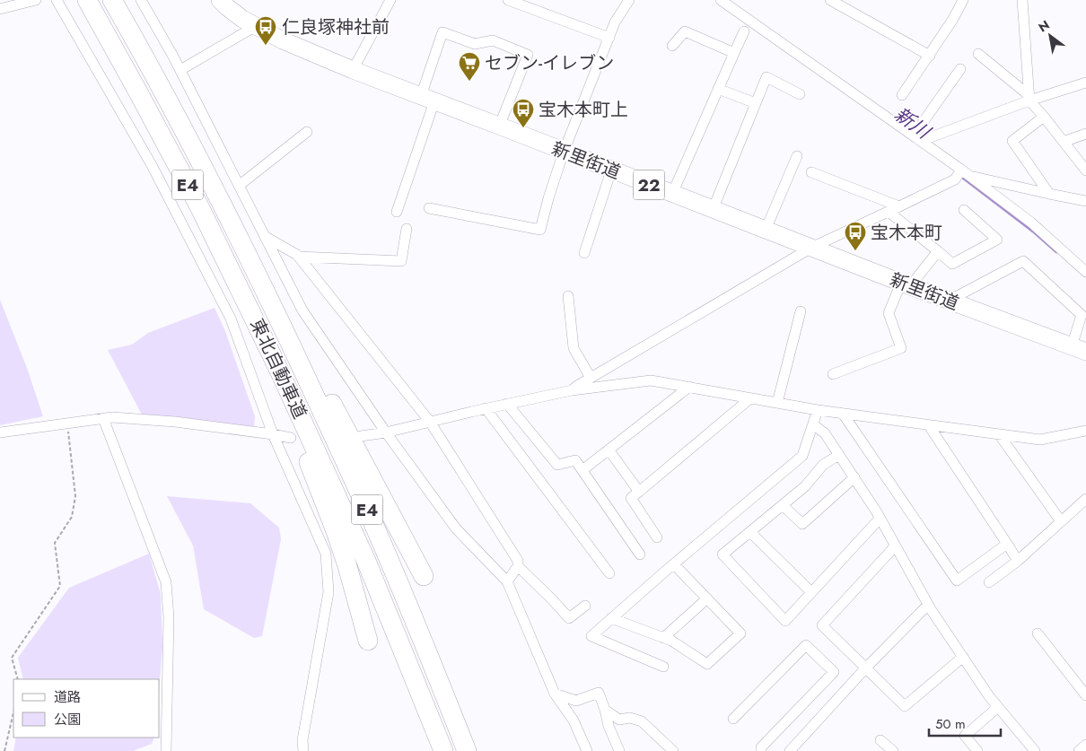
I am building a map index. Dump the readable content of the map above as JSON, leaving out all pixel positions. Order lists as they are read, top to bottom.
{
  "streets": {
    "highway": ["E4", "東北自動車道"],
    "main road": ["新里街道", "22"]
  },
  "water": ["新川"],
  "places": {
    "bus stop": ["仁良塚神社前", "宝木本町上", "宝木本町"],
    "supermarket": ["セブン-イレブン"]
  },
  "legend": ["道路", "公園"],
  "scale_bar": "50 m",
  "north": "top left"
}
